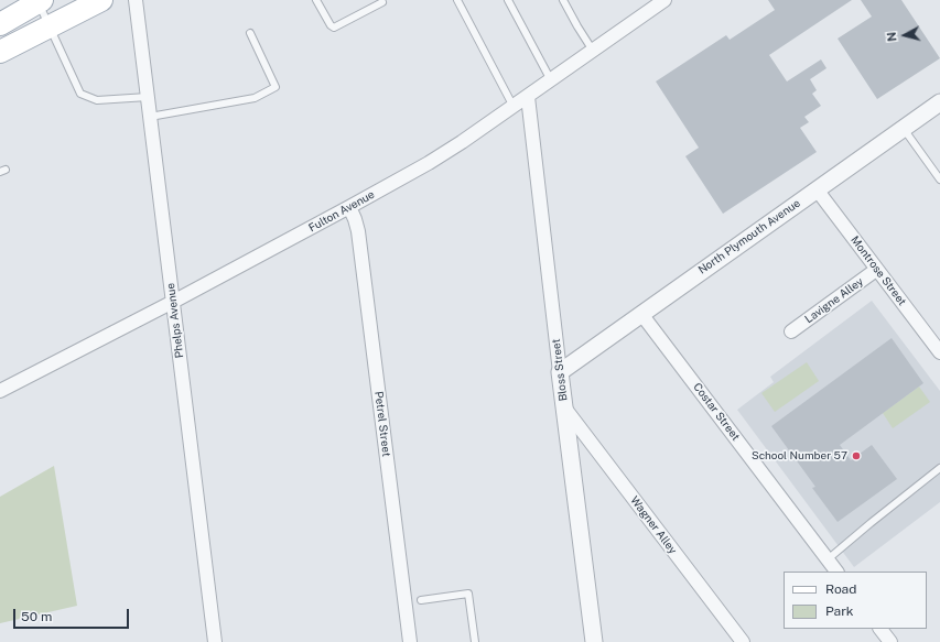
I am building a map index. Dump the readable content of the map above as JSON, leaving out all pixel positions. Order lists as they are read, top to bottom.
{
  "streets": {
    "street": [
      "Fulton Avenue",
      "North Plymouth Avenue",
      "Montrose Street",
      "Lavigne Alley",
      "Phelps Avenue",
      "Bloss Street",
      "Costar Street",
      "Petrel Street",
      "Wagner Alley"
    ]
  },
  "crossings": [
    ["Fulton Avenue", "Phelps Avenue"],
    ["Fulton Avenue", "Bloss Street"],
    ["Fulton Avenue", "Petrel Street"],
    ["North Plymouth Avenue", "Montrose Street"],
    ["North Plymouth Avenue", "Bloss Street"],
    ["North Plymouth Avenue", "Costar Street"],
    ["Montrose Street", "Lavigne Alley"],
    ["Bloss Street", "Wagner Alley"]
  ],
  "places": ["School Number 57"],
  "legend": ["Road", "Park"],
  "scale_bar": "50 m",
  "north": "left"
}
